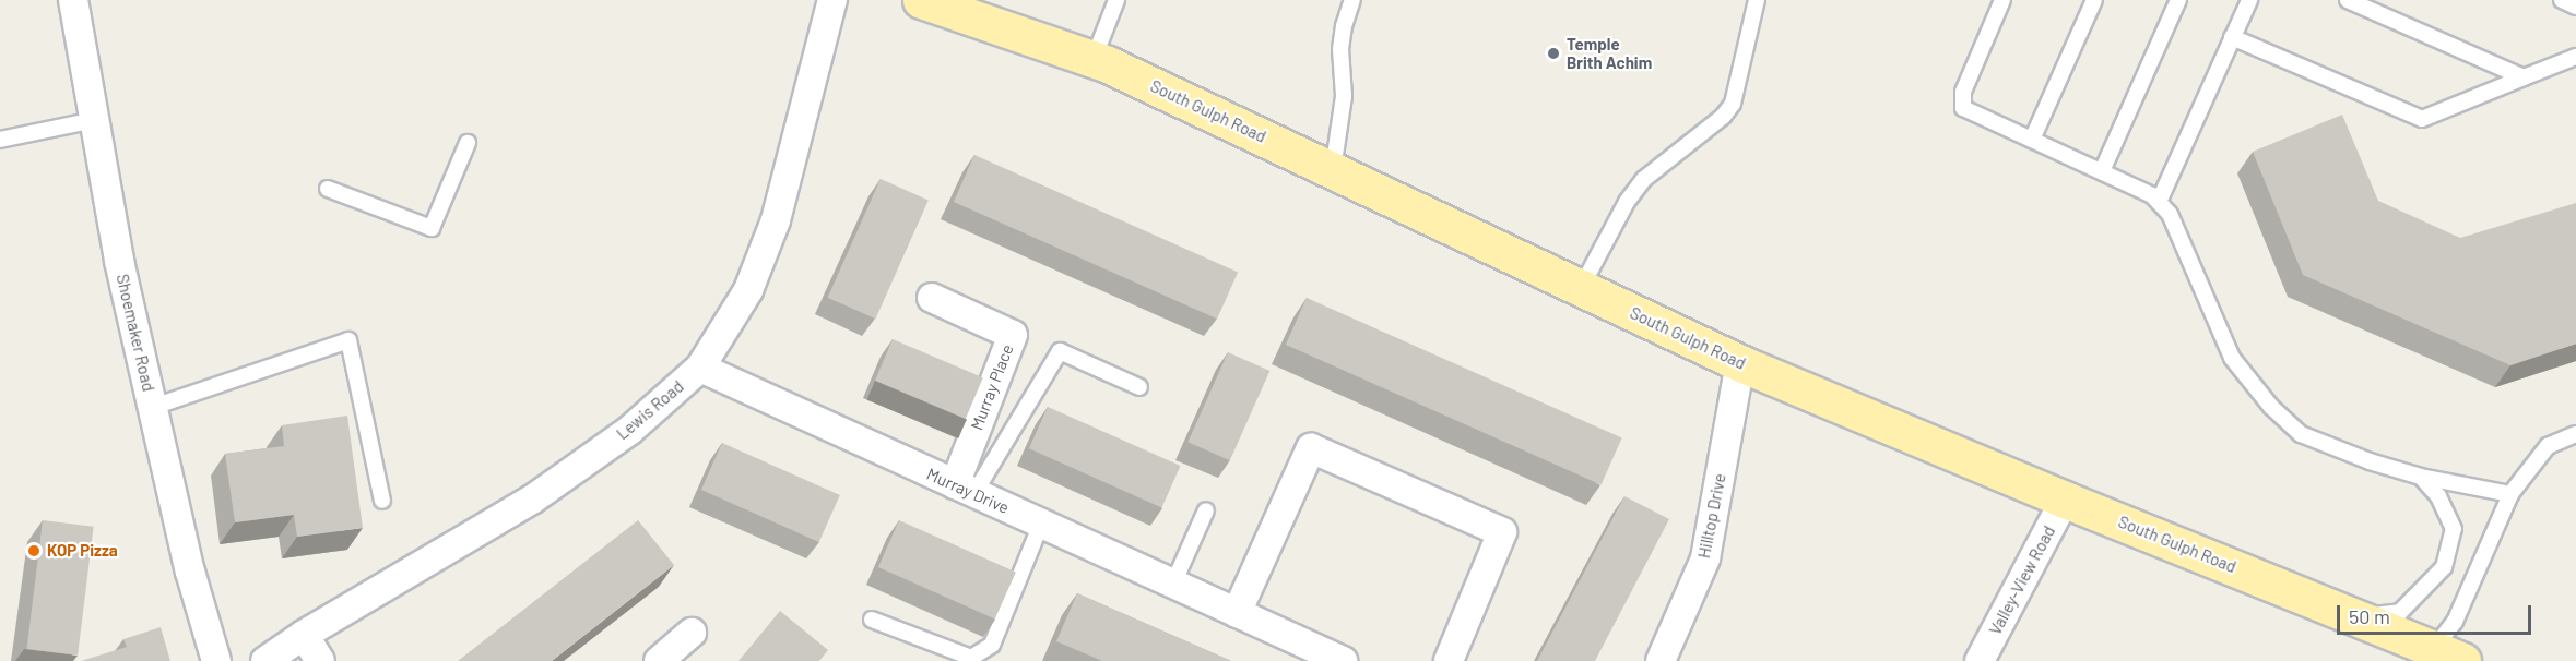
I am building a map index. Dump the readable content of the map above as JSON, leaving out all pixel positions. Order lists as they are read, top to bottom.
{
  "streets": {
    "main road": ["South Gulph Road"],
    "street": [
      "Shoemaker Road",
      "Murray Place",
      "Lewis Road",
      "Murray Drive",
      "Hilltop Drive",
      "Valley-View Road"
    ]
  },
  "crossings": [
    ["South Gulph Road", "Hilltop Drive"],
    ["South Gulph Road", "Valley-View Road"],
    ["Murray Place", "Murray Drive"],
    ["Lewis Road", "Murray Drive"]
  ],
  "places": ["Temple Brith Achim", "KOP Pizza"],
  "scale_bar": "50 m"
}
